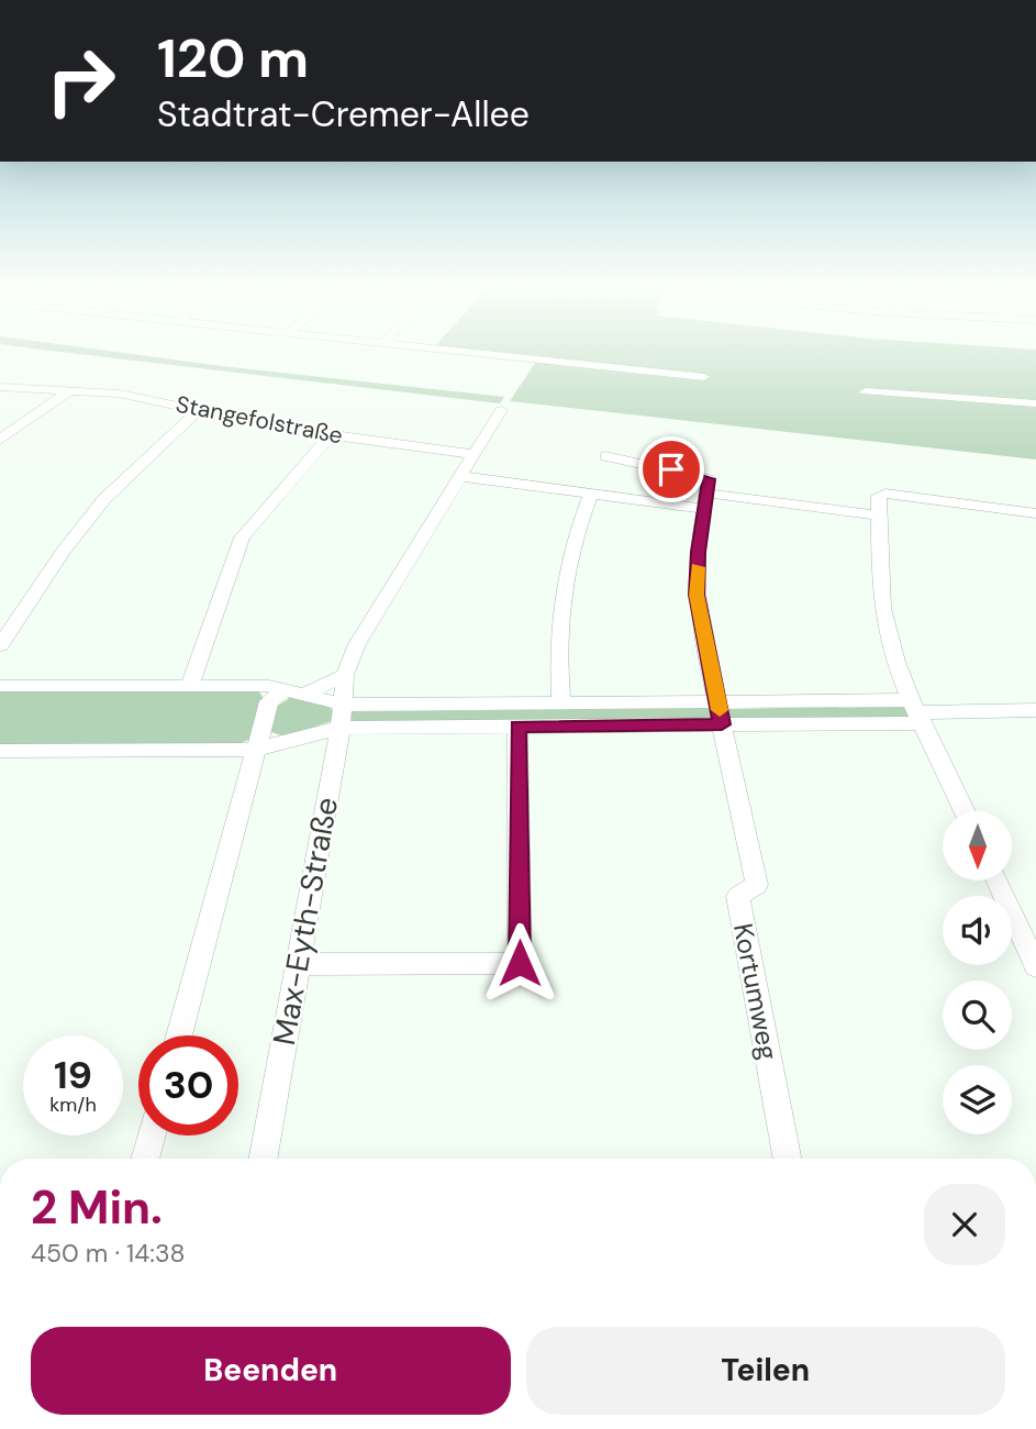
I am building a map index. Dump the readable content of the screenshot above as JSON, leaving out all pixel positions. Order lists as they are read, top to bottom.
{
  "streets": {
    "street": ["Stangefolstraße", "Max-Eyth-Straße", "Kortumweg"]
  },
  "crossings": [
    ["Stangefolstraße", "Max-Eyth-Straße"]
  ],
  "north": "bottom",
  "page": {
    "turn": ["120 m", "Stadtrat-Cremer-Allee"],
    "speed": "19 km/h",
    "limit": "30",
    "heading": ["2 Min.", "450 m · 14:38"],
    "buttons": ["Beenden", "Teilen"]
  }
}
